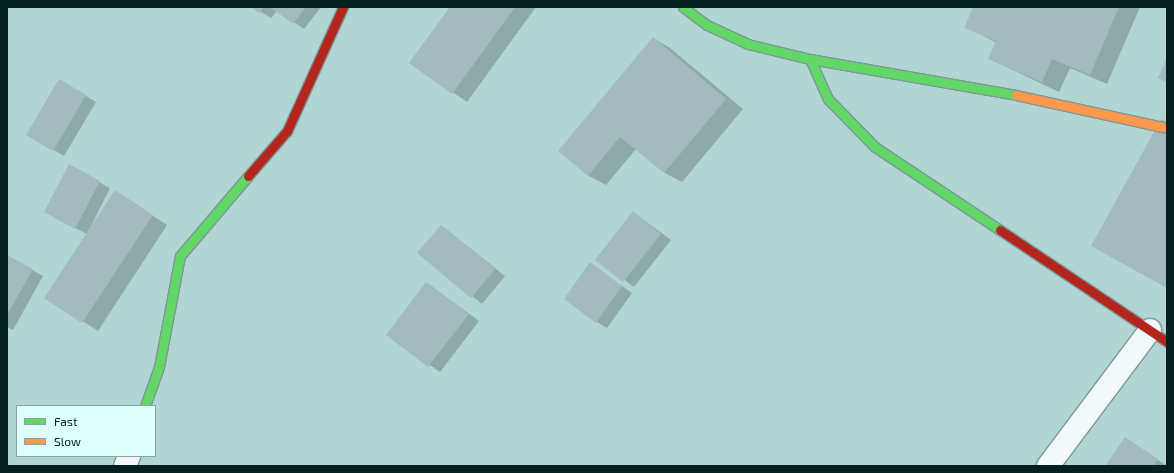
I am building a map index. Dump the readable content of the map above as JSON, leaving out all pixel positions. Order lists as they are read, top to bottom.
{
  "legend": ["Fast", "Slow"]
}
